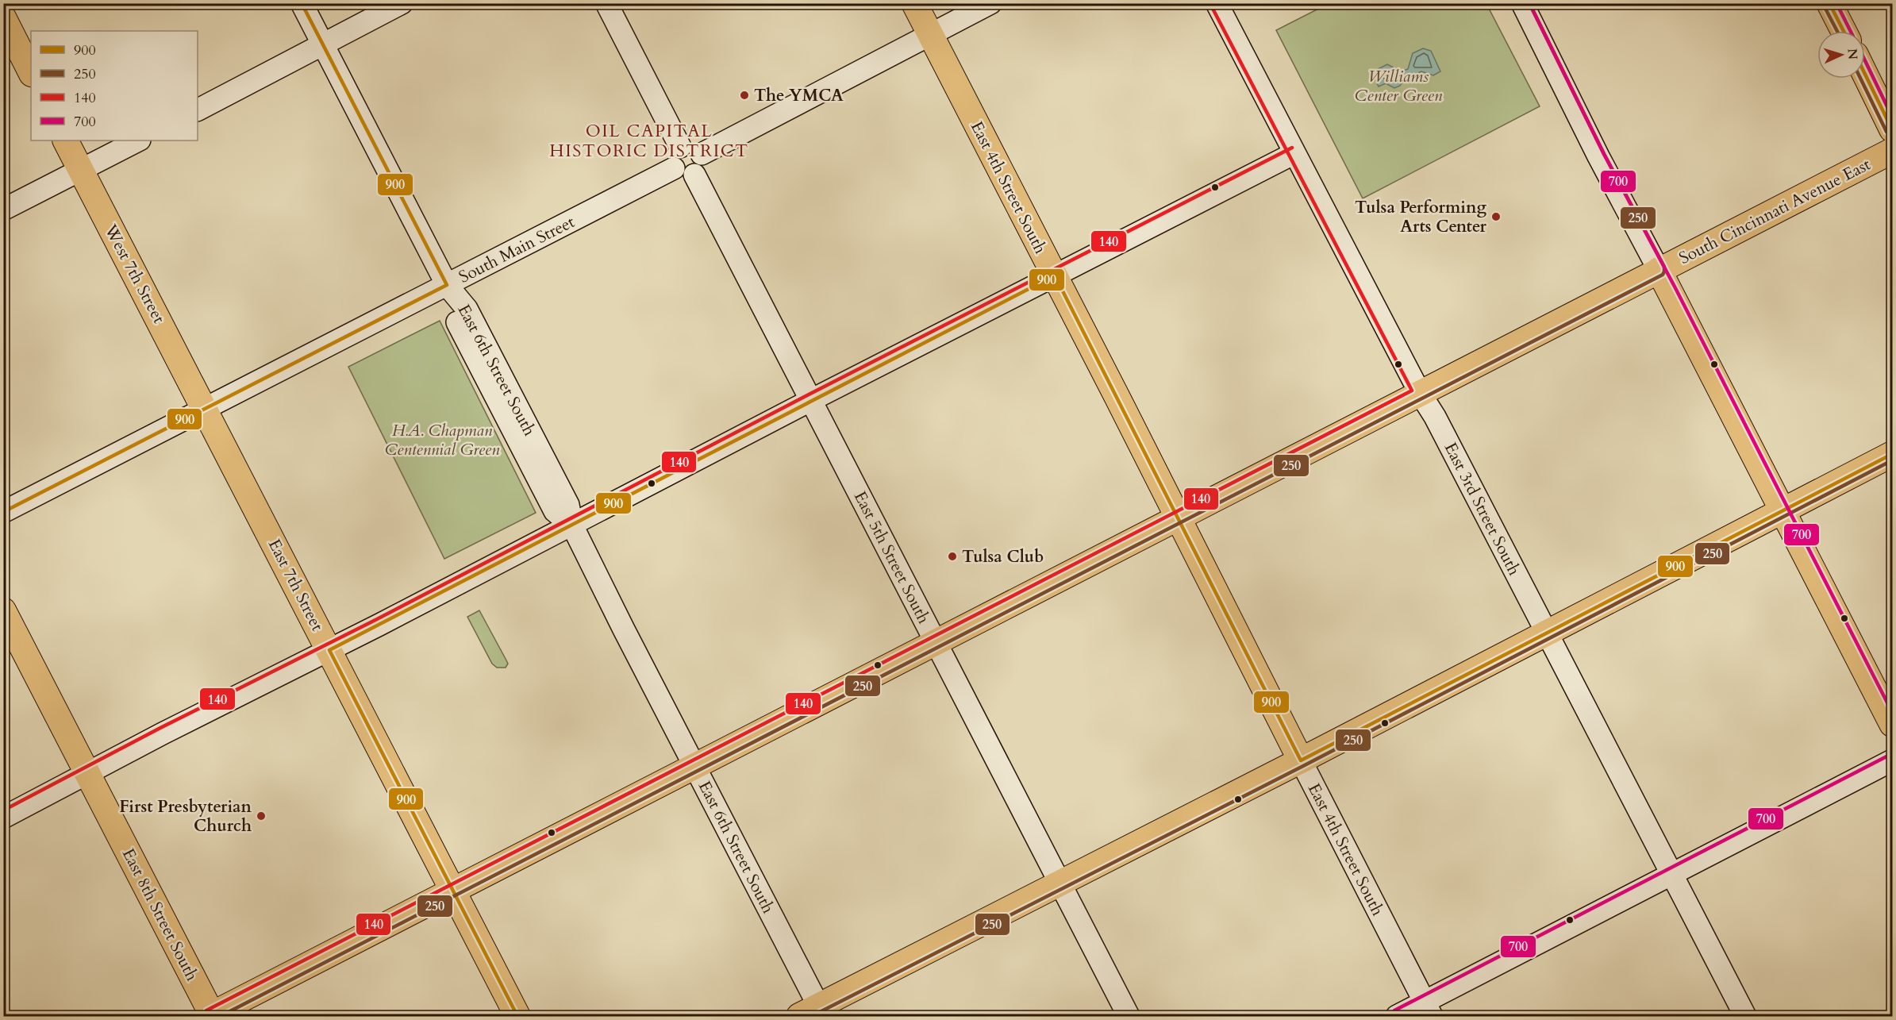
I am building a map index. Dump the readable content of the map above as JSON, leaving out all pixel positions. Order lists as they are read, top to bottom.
{
  "streets": {
    "main road": [
      "East 4th Street South",
      "South Cincinnati Avenue East",
      "West 7th Street",
      "East 7th Street",
      "East 8th Street South"
    ],
    "street": [
      "South Main Street",
      "East 6th Street South",
      "East 3rd Street South",
      "East 5th Street South"
    ]
  },
  "crossings": [
    ["East 4th Street South", "South Cincinnati Avenue East"],
    ["South Cincinnati Avenue East", "East 6th Street South"],
    ["South Cincinnati Avenue East", "East 3rd Street South"],
    ["South Cincinnati Avenue East", "East 5th Street South"],
    ["South Cincinnati Avenue East", "East 7th Street"],
    ["South Cincinnati Avenue East", "East 8th Street South"],
    ["South Main Street", "West 7th Street"],
    ["South Main Street", "East 6th Street South"],
    ["South Main Street", "East 5th Street South"],
    ["South Main Street", "East 7th Street"],
    ["West 7th Street", "East 7th Street"]
  ],
  "districts": ["OIL CAPITAL HISTORIC DISTRICT"],
  "parks": ["Williams Center Green", "H.A. Chapman Centennial Green"],
  "places": [
    "The YMCA",
    "Tulsa Performing Arts Center",
    "Tulsa Club",
    "First Presbyterian Church"
  ],
  "lines": [
    "transit line 900",
    "transit line 250",
    "transit line 700",
    "transit line 140"
  ],
  "legend": [
    "900",
    "250",
    "140",
    "700"
  ],
  "north": "right"
}
